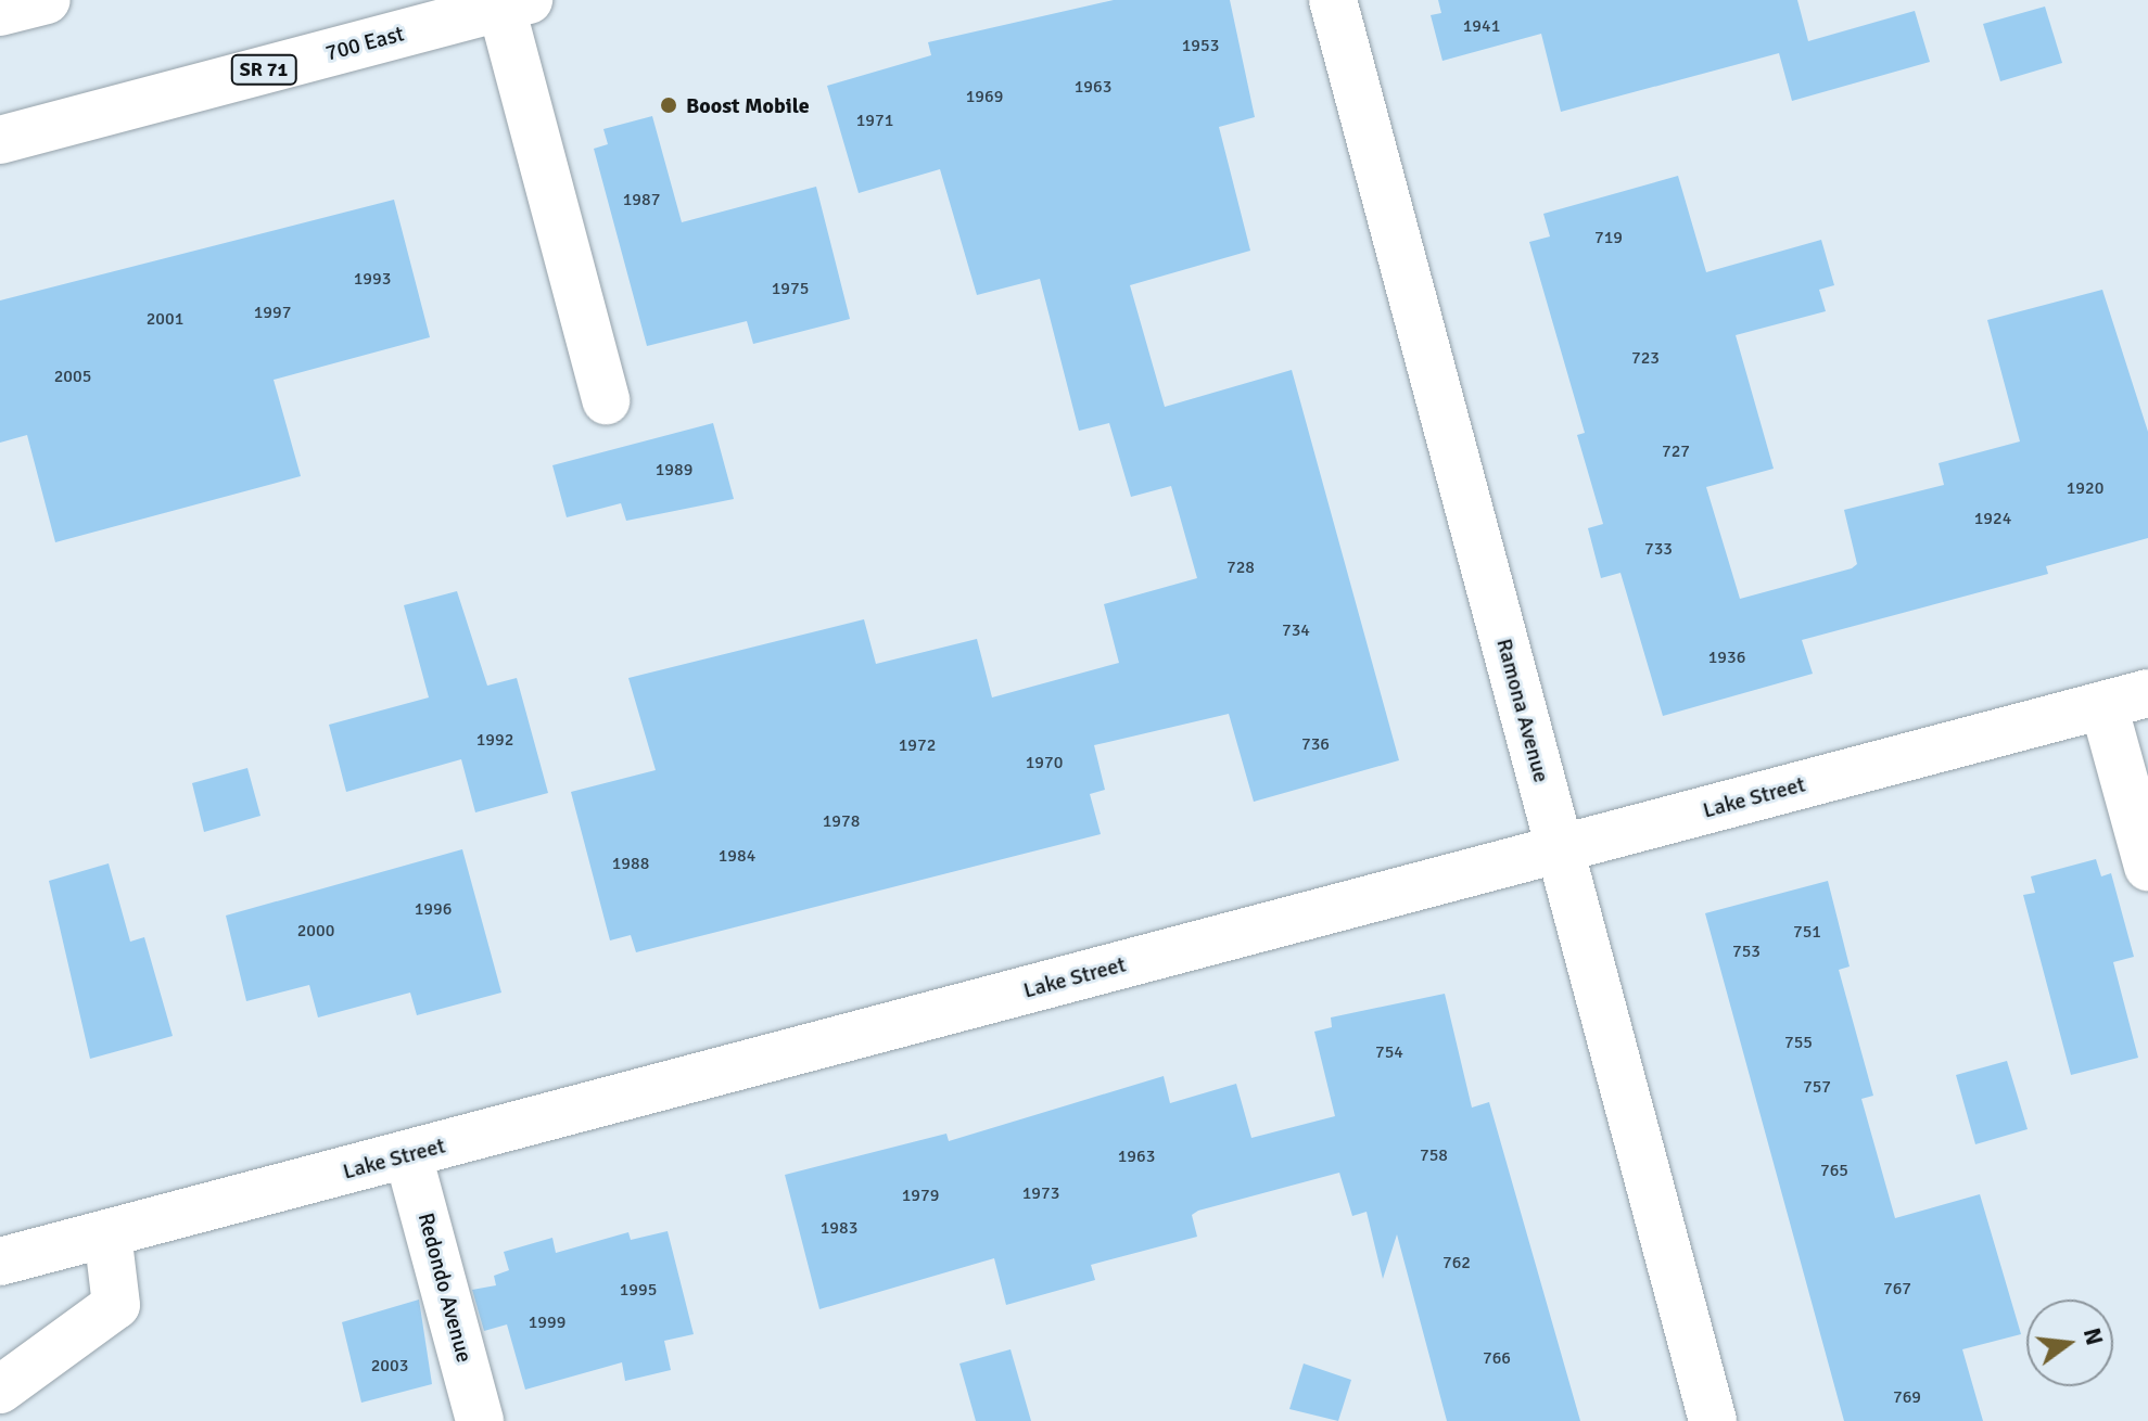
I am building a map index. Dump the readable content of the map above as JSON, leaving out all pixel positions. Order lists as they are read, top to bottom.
{
  "streets": {
    "street": [
      "700 East",
      "SR 71",
      "Ramona Avenue",
      "Lake Street",
      "Redondo Avenue"
    ]
  },
  "crossings": [
    ["Ramona Avenue", "Lake Street"],
    ["Lake Street", "Redondo Avenue"]
  ],
  "places": ["Boost Mobile"],
  "house_numbers": [
    "1941",
    "1953",
    "1963",
    "1969",
    "1971",
    "1987",
    "719",
    "1993",
    "1975",
    "1997",
    "2001",
    "723",
    "2005",
    "727",
    "1989",
    "1920",
    "1924",
    "733",
    "728",
    "734",
    "1936",
    "1992",
    "736",
    "1972",
    "1970",
    "1978",
    "1984",
    "1988",
    "1996",
    "2000",
    "751",
    "753",
    "755",
    "754",
    "757",
    "758",
    "1963",
    "765",
    "1973",
    "1979",
    "1983",
    "762",
    "767",
    "1995",
    "1999",
    "766",
    "2003",
    "769"
  ],
  "north": "right"
}
